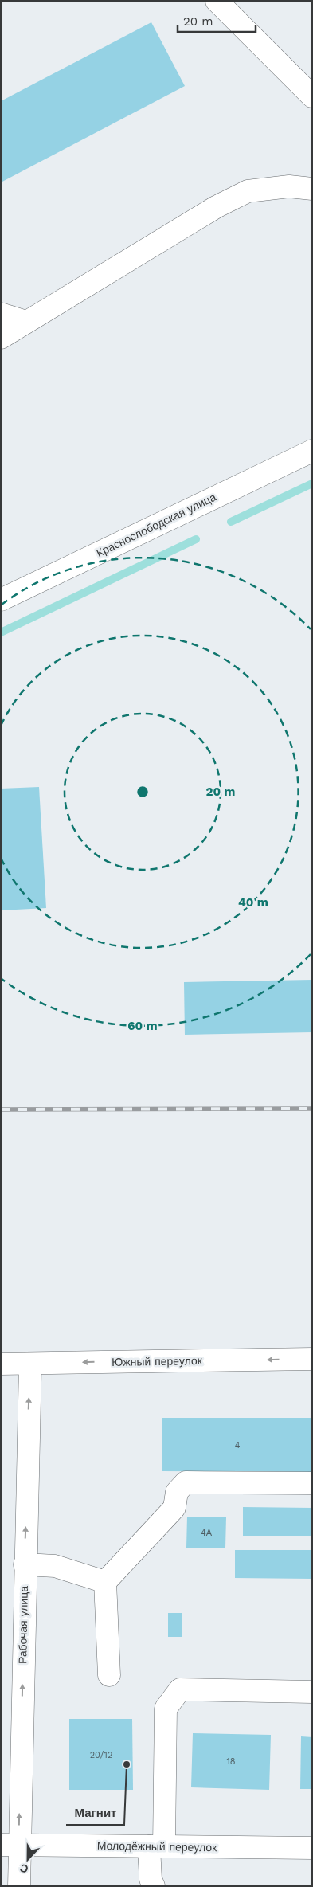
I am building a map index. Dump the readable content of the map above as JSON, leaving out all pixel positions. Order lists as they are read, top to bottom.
{
  "streets": {
    "street": [
      "Краснослободская улица",
      "Южный переулок",
      "Рабочая улица",
      "Молодёжный переулок"
    ]
  },
  "crossings": [
    ["Южный переулок", "Рабочая улица"],
    ["Рабочая улица", "Молодёжный переулок"]
  ],
  "one_way": ["Южный переулок", "Рабочая улица"],
  "places": ["Магнит"],
  "house_numbers": [
    "4",
    "4А",
    "20/12",
    "18"
  ],
  "scale_bar": "20 m",
  "north": "bottom",
  "rings": ["20 m", "40 m", "60 m"]
}
